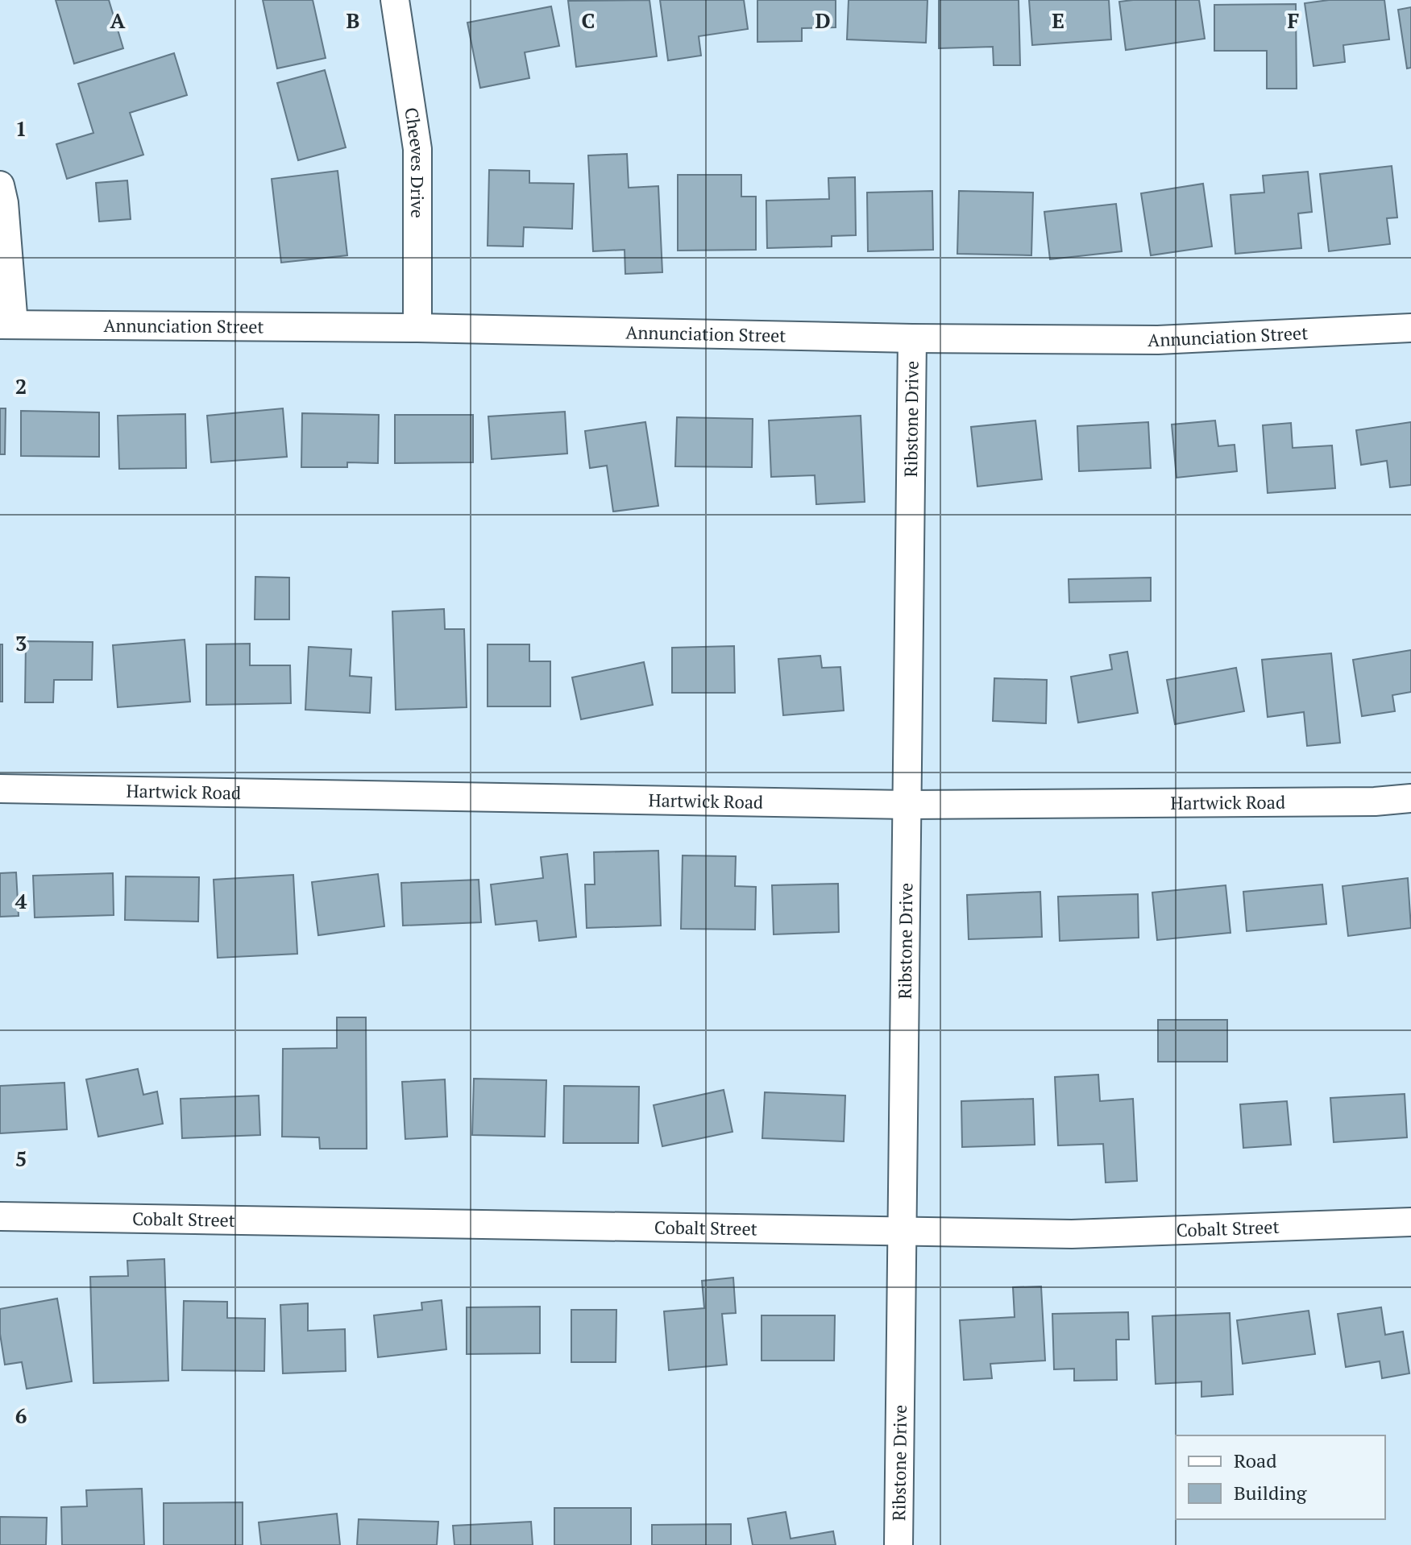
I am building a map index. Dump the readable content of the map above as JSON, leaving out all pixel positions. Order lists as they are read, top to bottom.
{
  "streets": {
    "street": [
      "Cheeves Drive",
      "Annunciation Street",
      "Ribstone Drive",
      "Hartwick Road",
      "Cobalt Street"
    ]
  },
  "crossings": [
    ["Cheeves Drive", "Annunciation Street"],
    ["Annunciation Street", "Ribstone Drive"],
    ["Ribstone Drive", "Hartwick Road"],
    ["Ribstone Drive", "Cobalt Street"]
  ],
  "legend": ["Road", "Building"],
  "grid": {
    "columns": [
      "A",
      "B",
      "C",
      "D",
      "E",
      "F"
    ],
    "rows": [
      "1",
      "2",
      "3",
      "4",
      "5",
      "6"
    ]
  }
}
